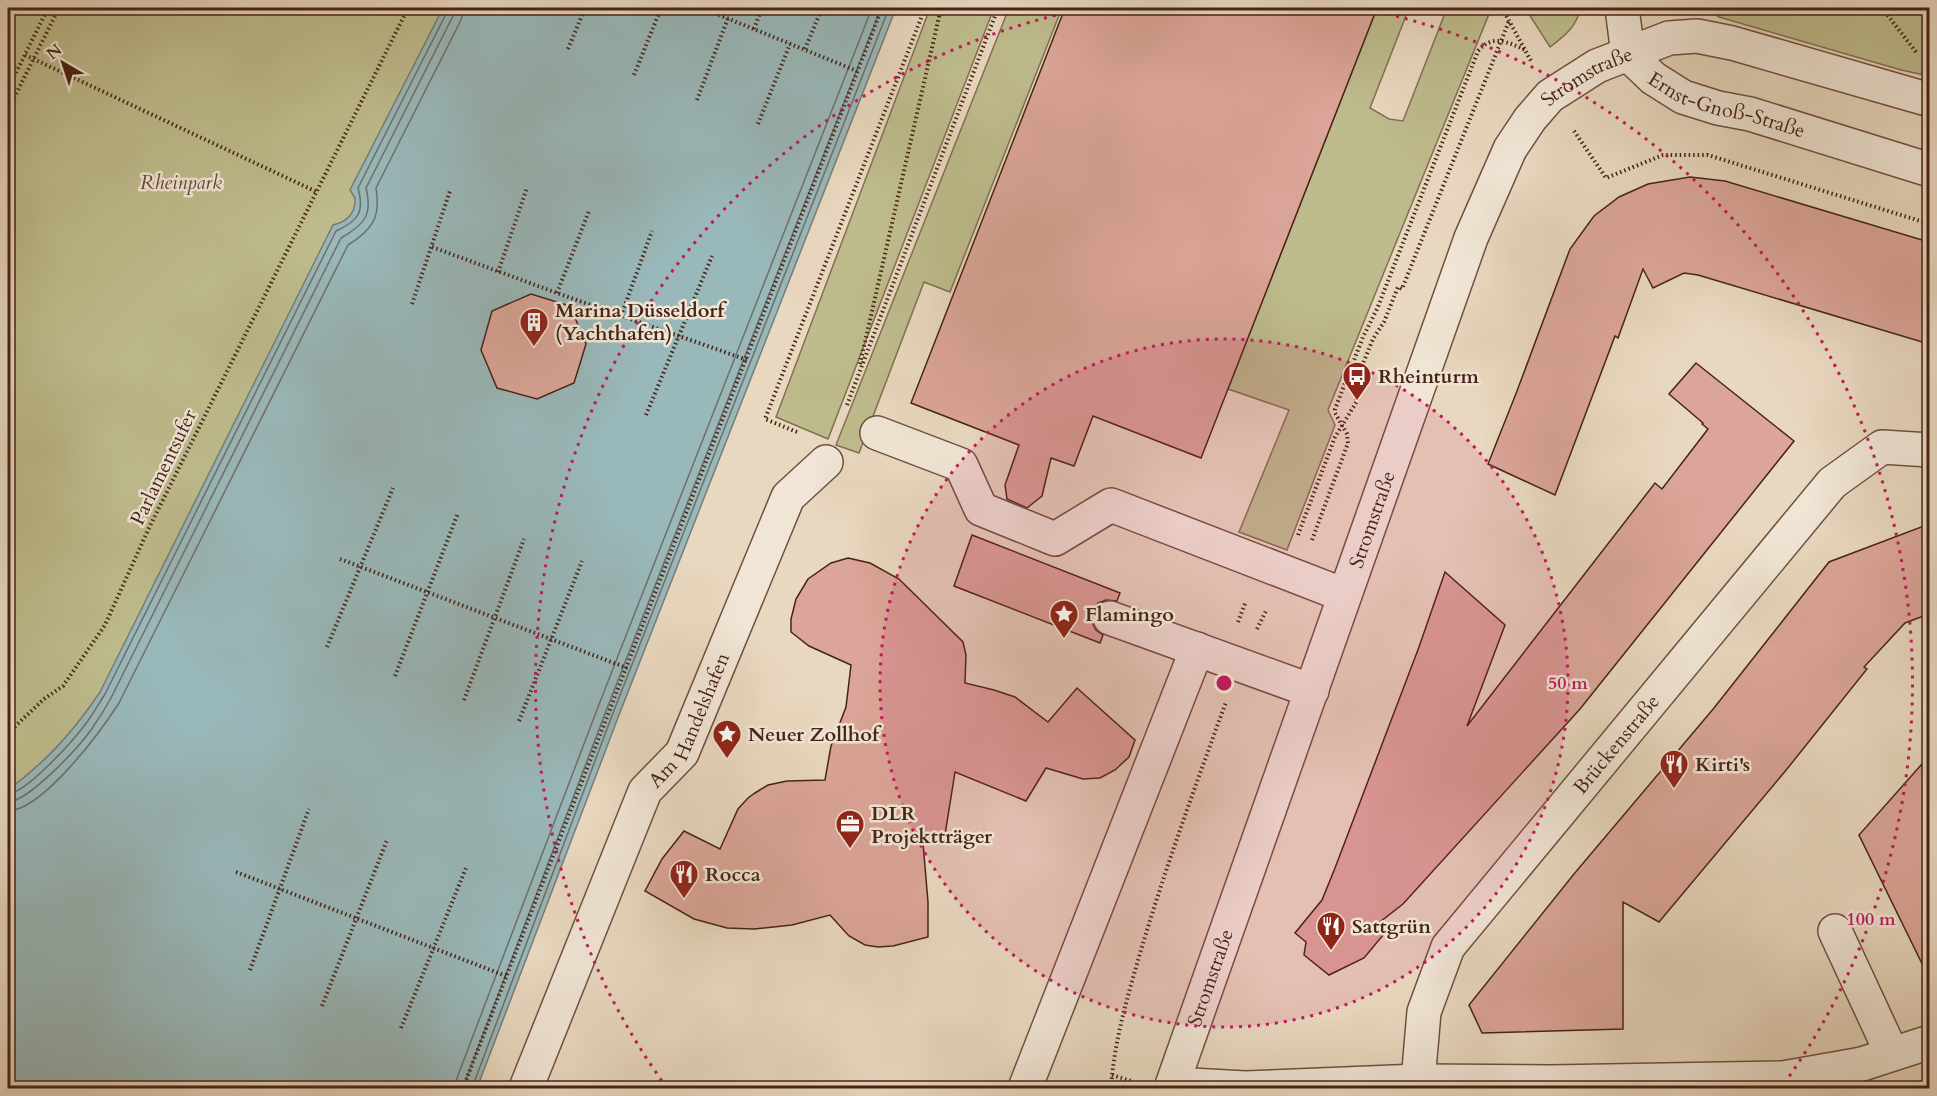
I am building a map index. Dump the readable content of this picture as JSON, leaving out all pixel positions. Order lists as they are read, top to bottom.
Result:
{
  "streets": {
    "street": [
      "Stromstraße",
      "Ernst-Gnoß-Straße",
      "Am Handelshafen",
      "Brückenstraße"
    ],
    "path": ["Parlamentsufer"]
  },
  "crossings": [
    ["Stromstraße", "Ernst-Gnoß-Straße"]
  ],
  "parks": ["Rheinpark"],
  "places": {
    "building": ["Marina Düsseldorf (Yachthafen)"],
    "bus stop": ["Rheinturm"],
    "place": ["Flamingo", "Neuer Zollhof"],
    "restaurant": ["Kirti's", "Rocca", "Sattgrün"],
    "office": ["DLR Projektträger"]
  },
  "north": "top left",
  "rings": ["50 m", "100 m"]
}
